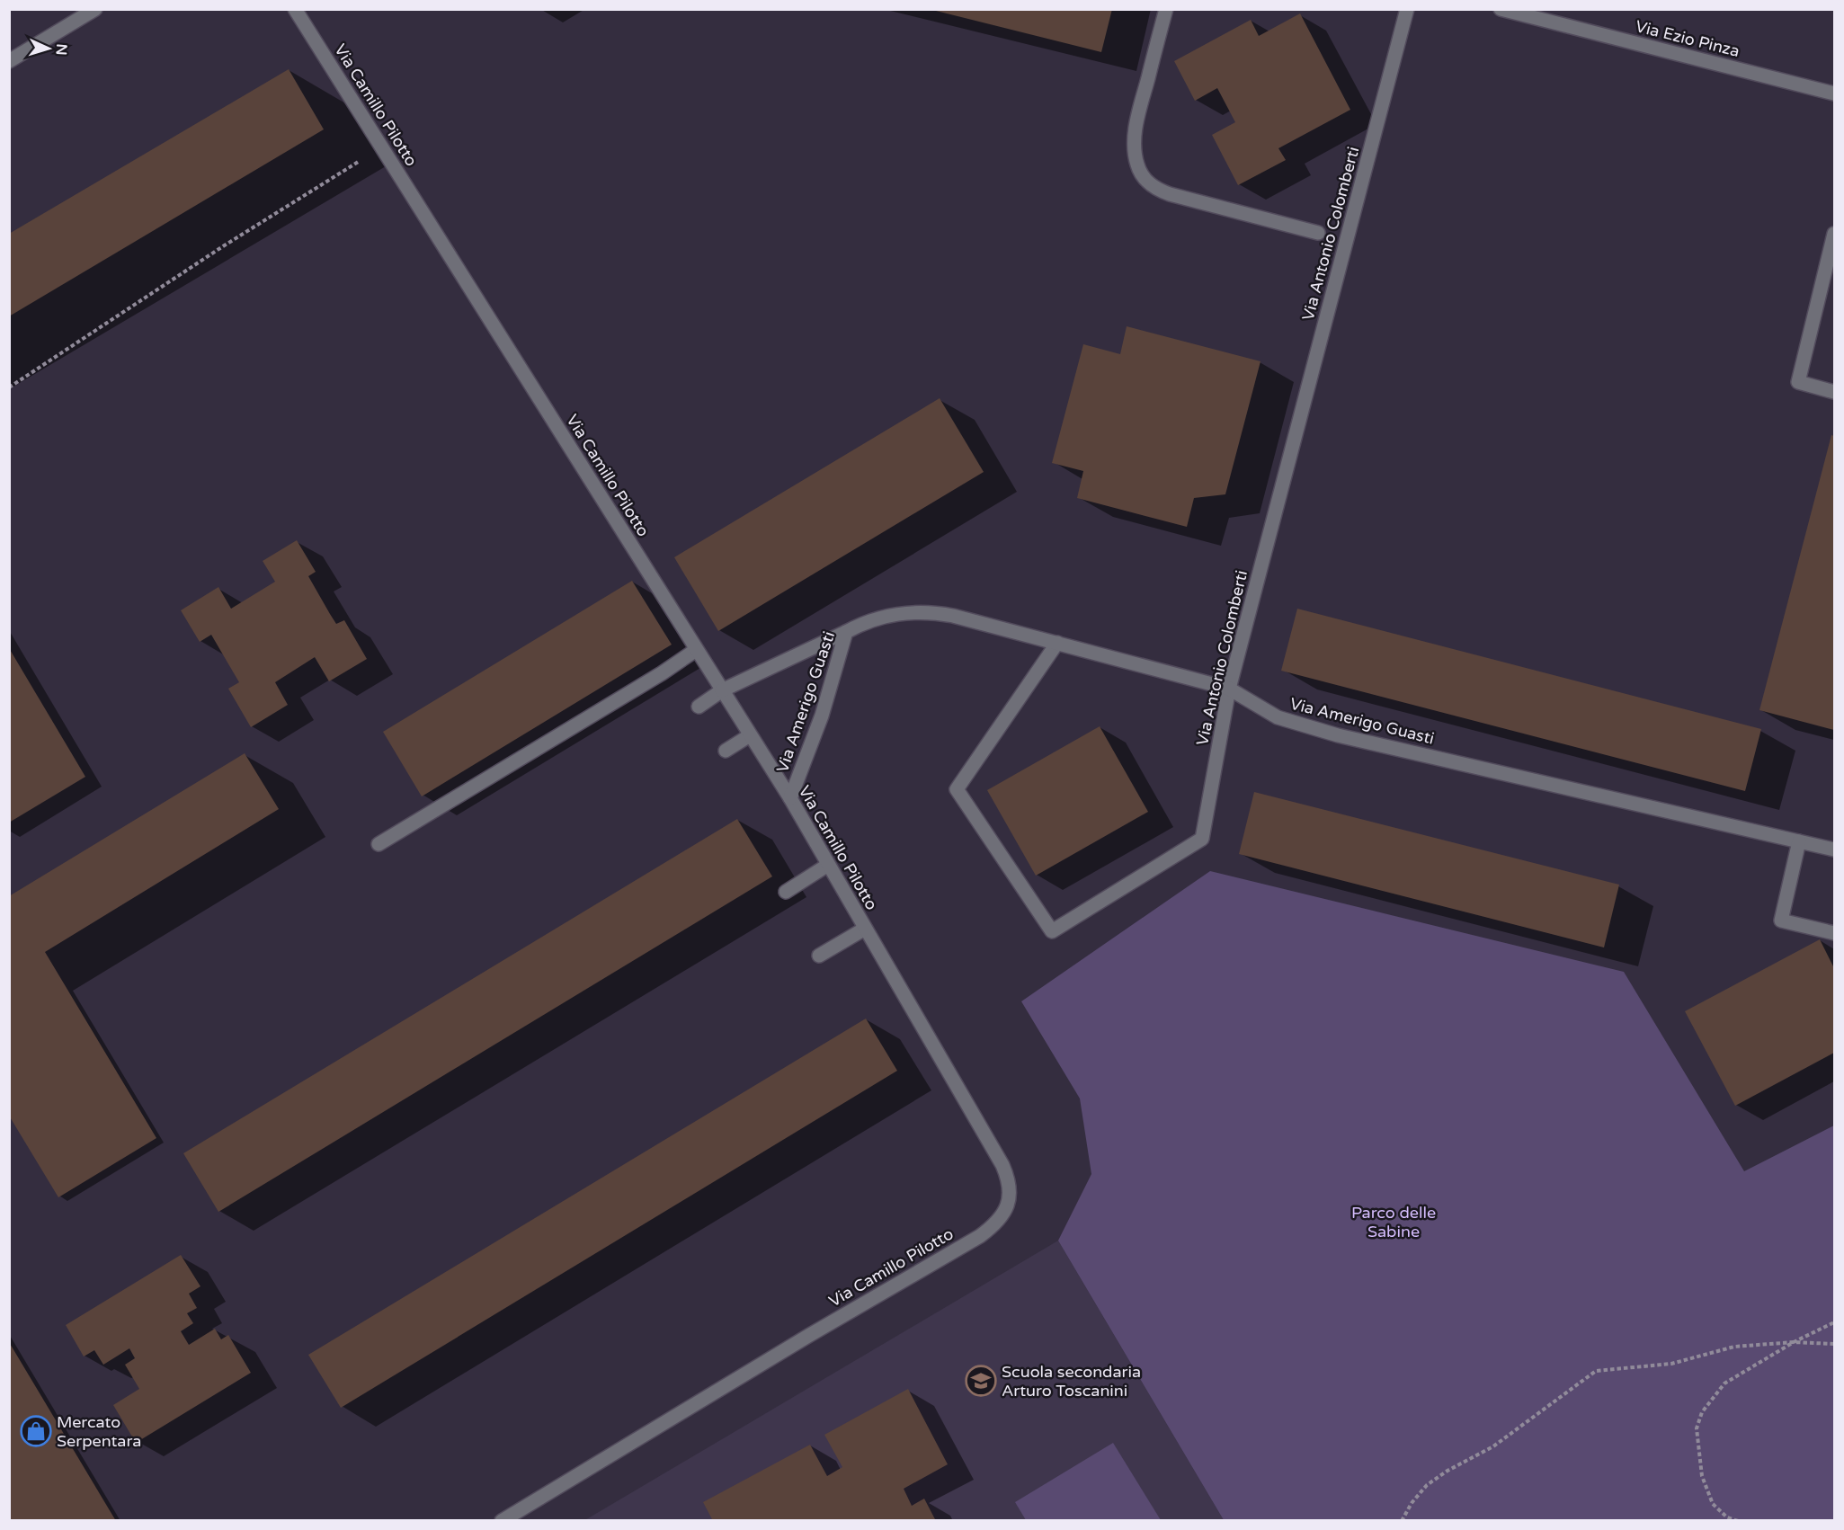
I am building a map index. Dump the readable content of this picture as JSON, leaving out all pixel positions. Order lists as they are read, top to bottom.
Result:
{
  "streets": {
    "street": [
      "Via Ezio Pinza",
      "Via Camillo Pilotto",
      "Via Antonio Colomberti",
      "Via Amerigo Guasti"
    ]
  },
  "crossings": [
    ["Via Camillo Pilotto", "Via Amerigo Guasti"],
    ["Via Antonio Colomberti", "Via Amerigo Guasti"]
  ],
  "parks": ["Parco delle Sabine"],
  "places": {
    "school or university": ["Scuola secondaria Arturo Toscanini"],
    "shop": ["Mercato Serpentara"]
  },
  "north": "right"
}
